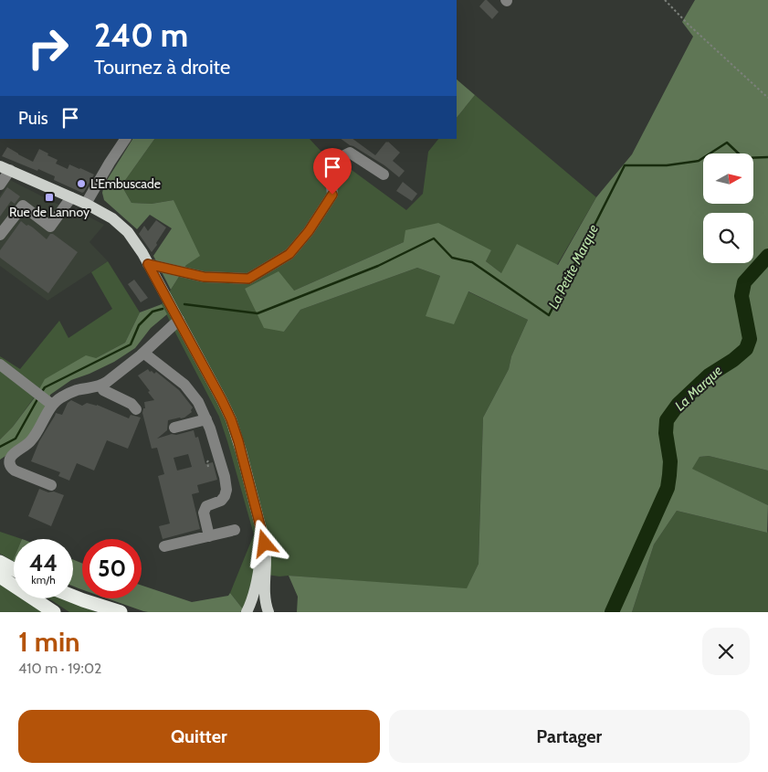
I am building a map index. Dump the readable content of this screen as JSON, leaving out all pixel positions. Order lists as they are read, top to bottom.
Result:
{
  "water": ["La Petite Marque", "La Marque"],
  "places": {
    "other": ["L'Embuscade"],
    "transit": ["Rue de Lannoy"]
  },
  "north": "right",
  "page": {
    "turn": ["240 m", "Tournez à droite"],
    "then": "Puis",
    "speed": "44 km/h",
    "limit": "50",
    "heading": ["1 min", "410 m · 19:02"],
    "buttons": ["Quitter", "Partager"]
  }
}
